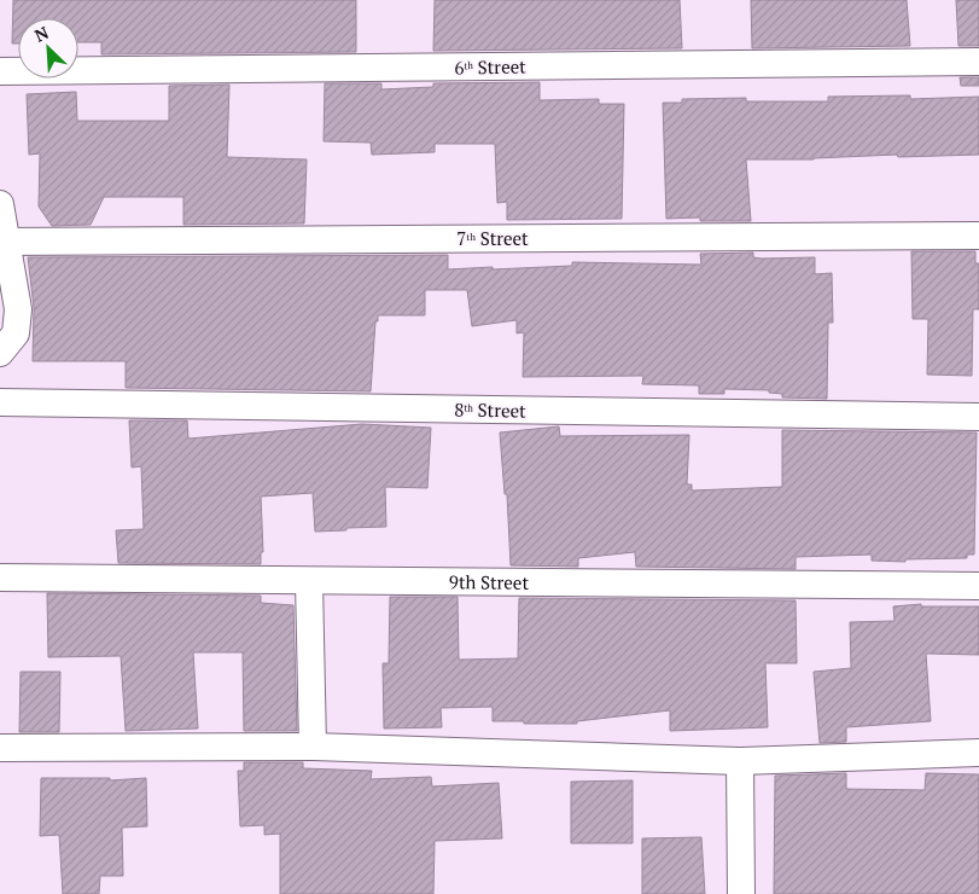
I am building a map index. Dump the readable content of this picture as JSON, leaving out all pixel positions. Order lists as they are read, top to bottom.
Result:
{
  "streets": {
    "street": [
      "6ᵗʰ Street",
      "7ᵗʰ Street",
      "8ᵗʰ Street",
      "9th Street"
    ]
  },
  "north": "top left"
}
